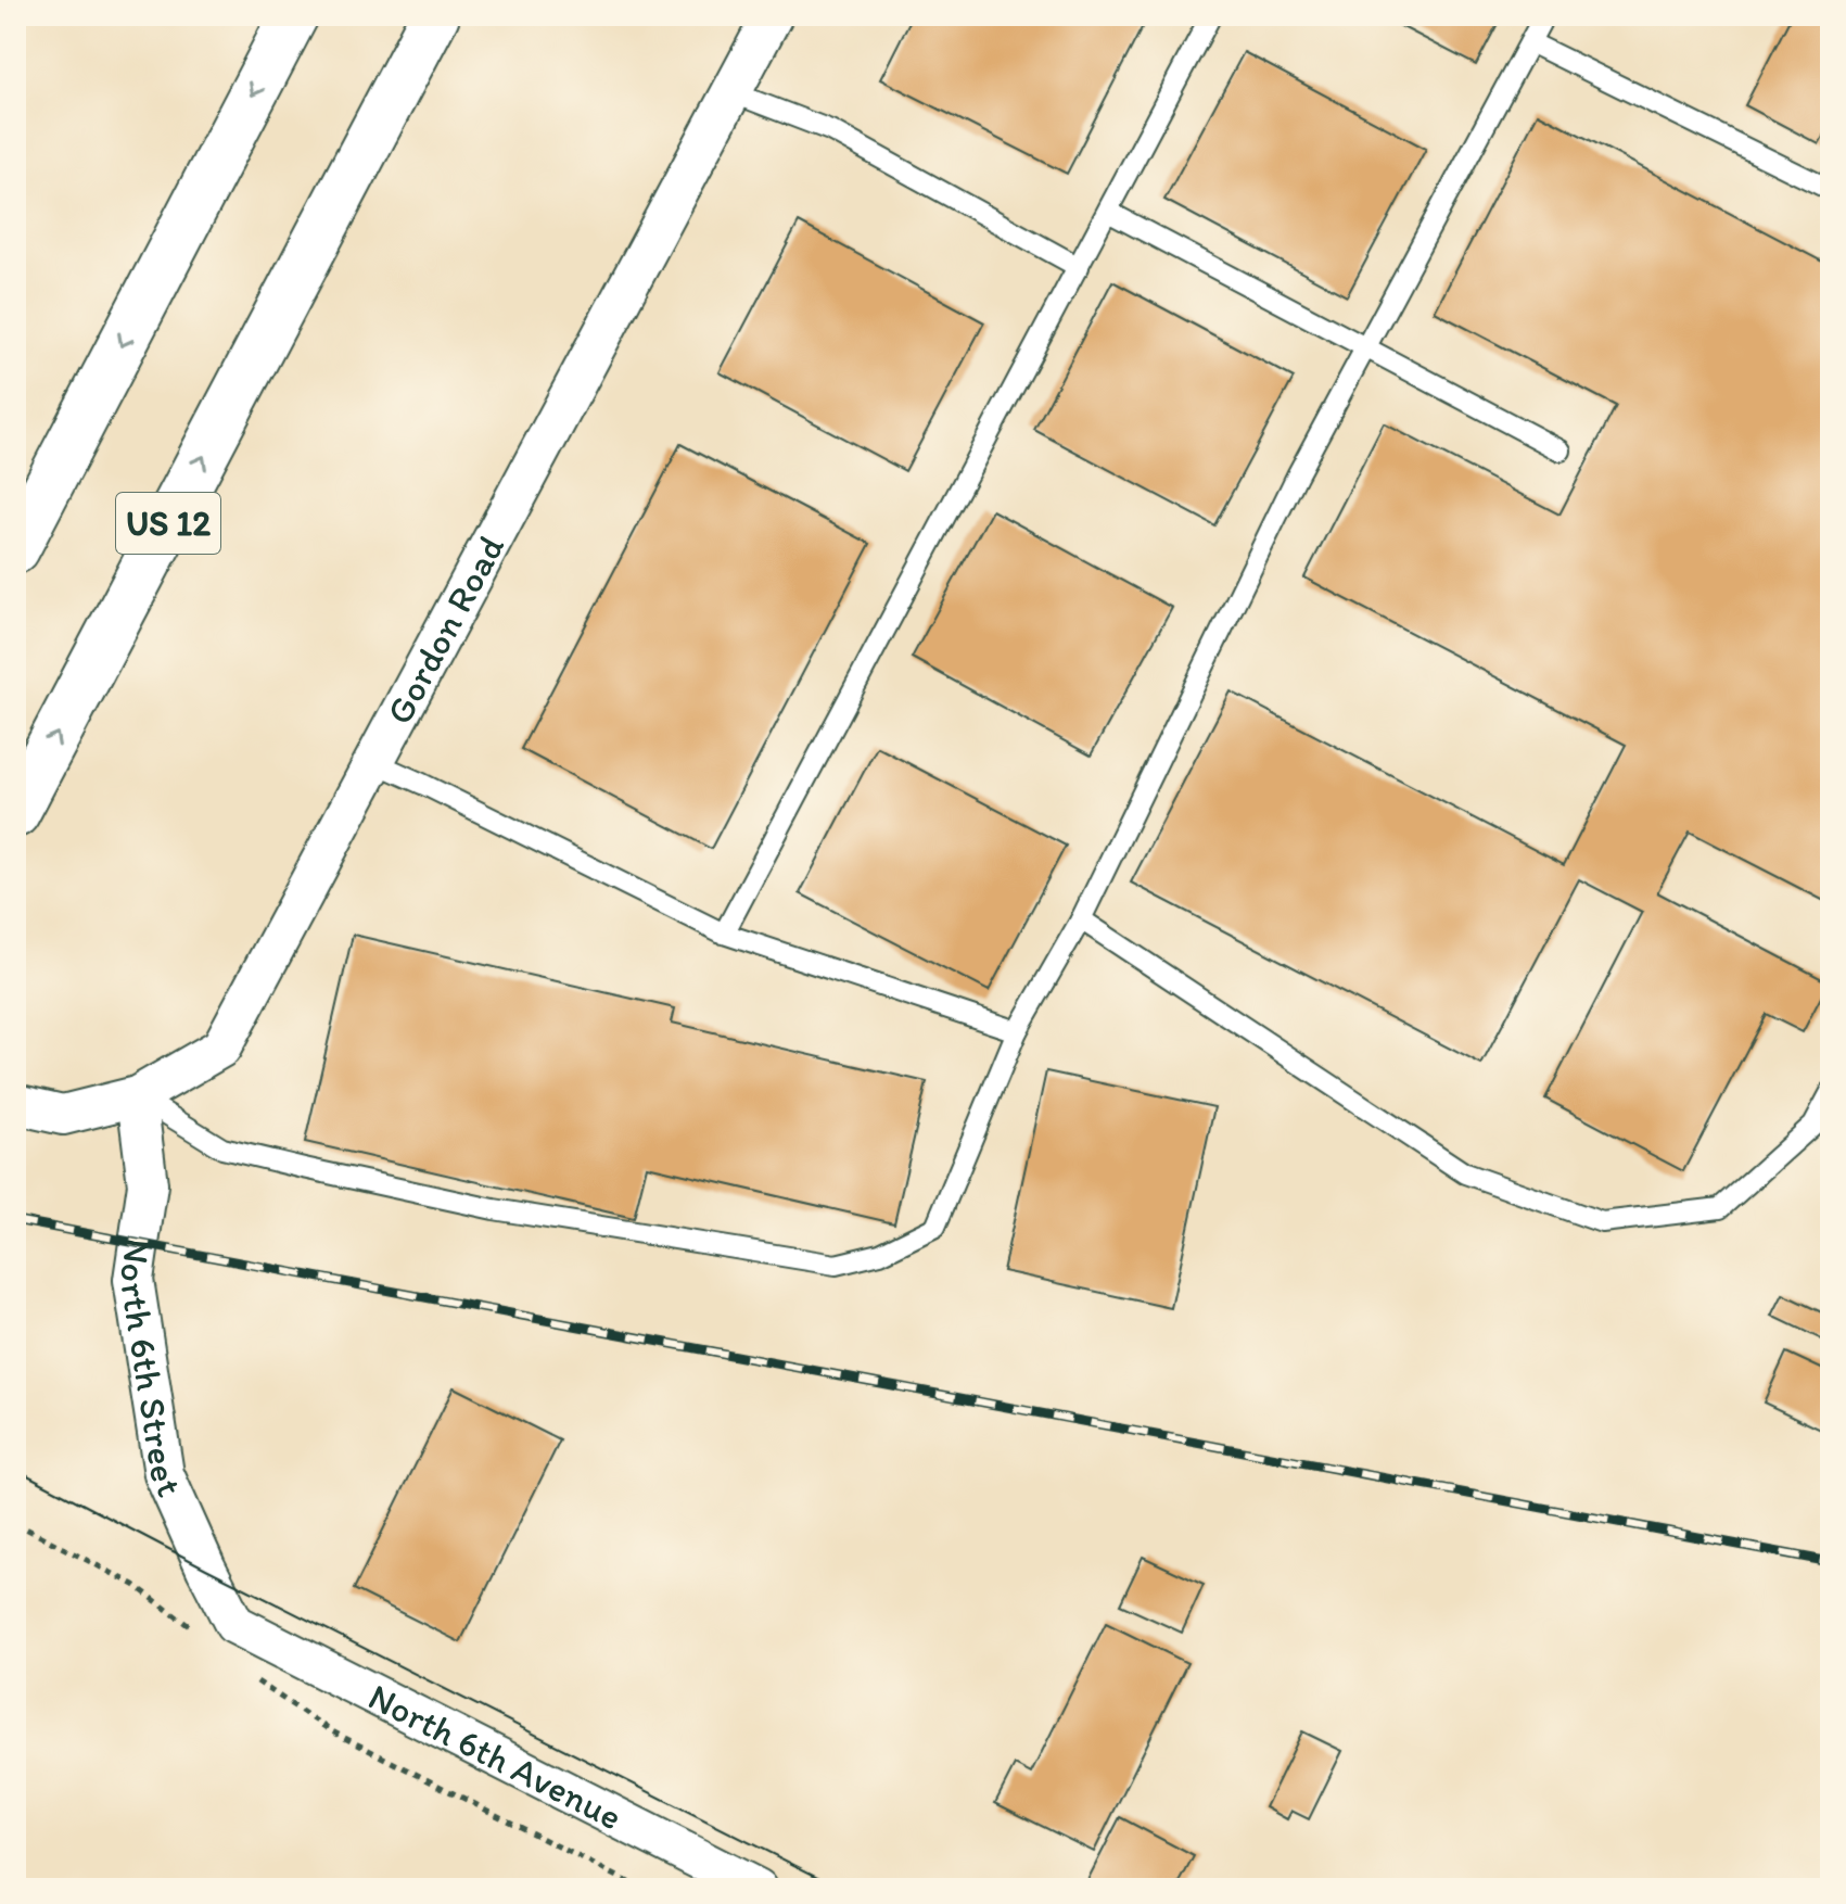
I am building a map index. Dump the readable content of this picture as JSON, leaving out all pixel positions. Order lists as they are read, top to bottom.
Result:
{
  "streets": {
    "highway": ["US 12"],
    "street": ["Gordon Road", "North 6th Street", "North 6th Avenue"]
  },
  "crossings": [
    ["Gordon Road", "North 6th Street"],
    ["North 6th Street", "North 6th Avenue"]
  ]
}
